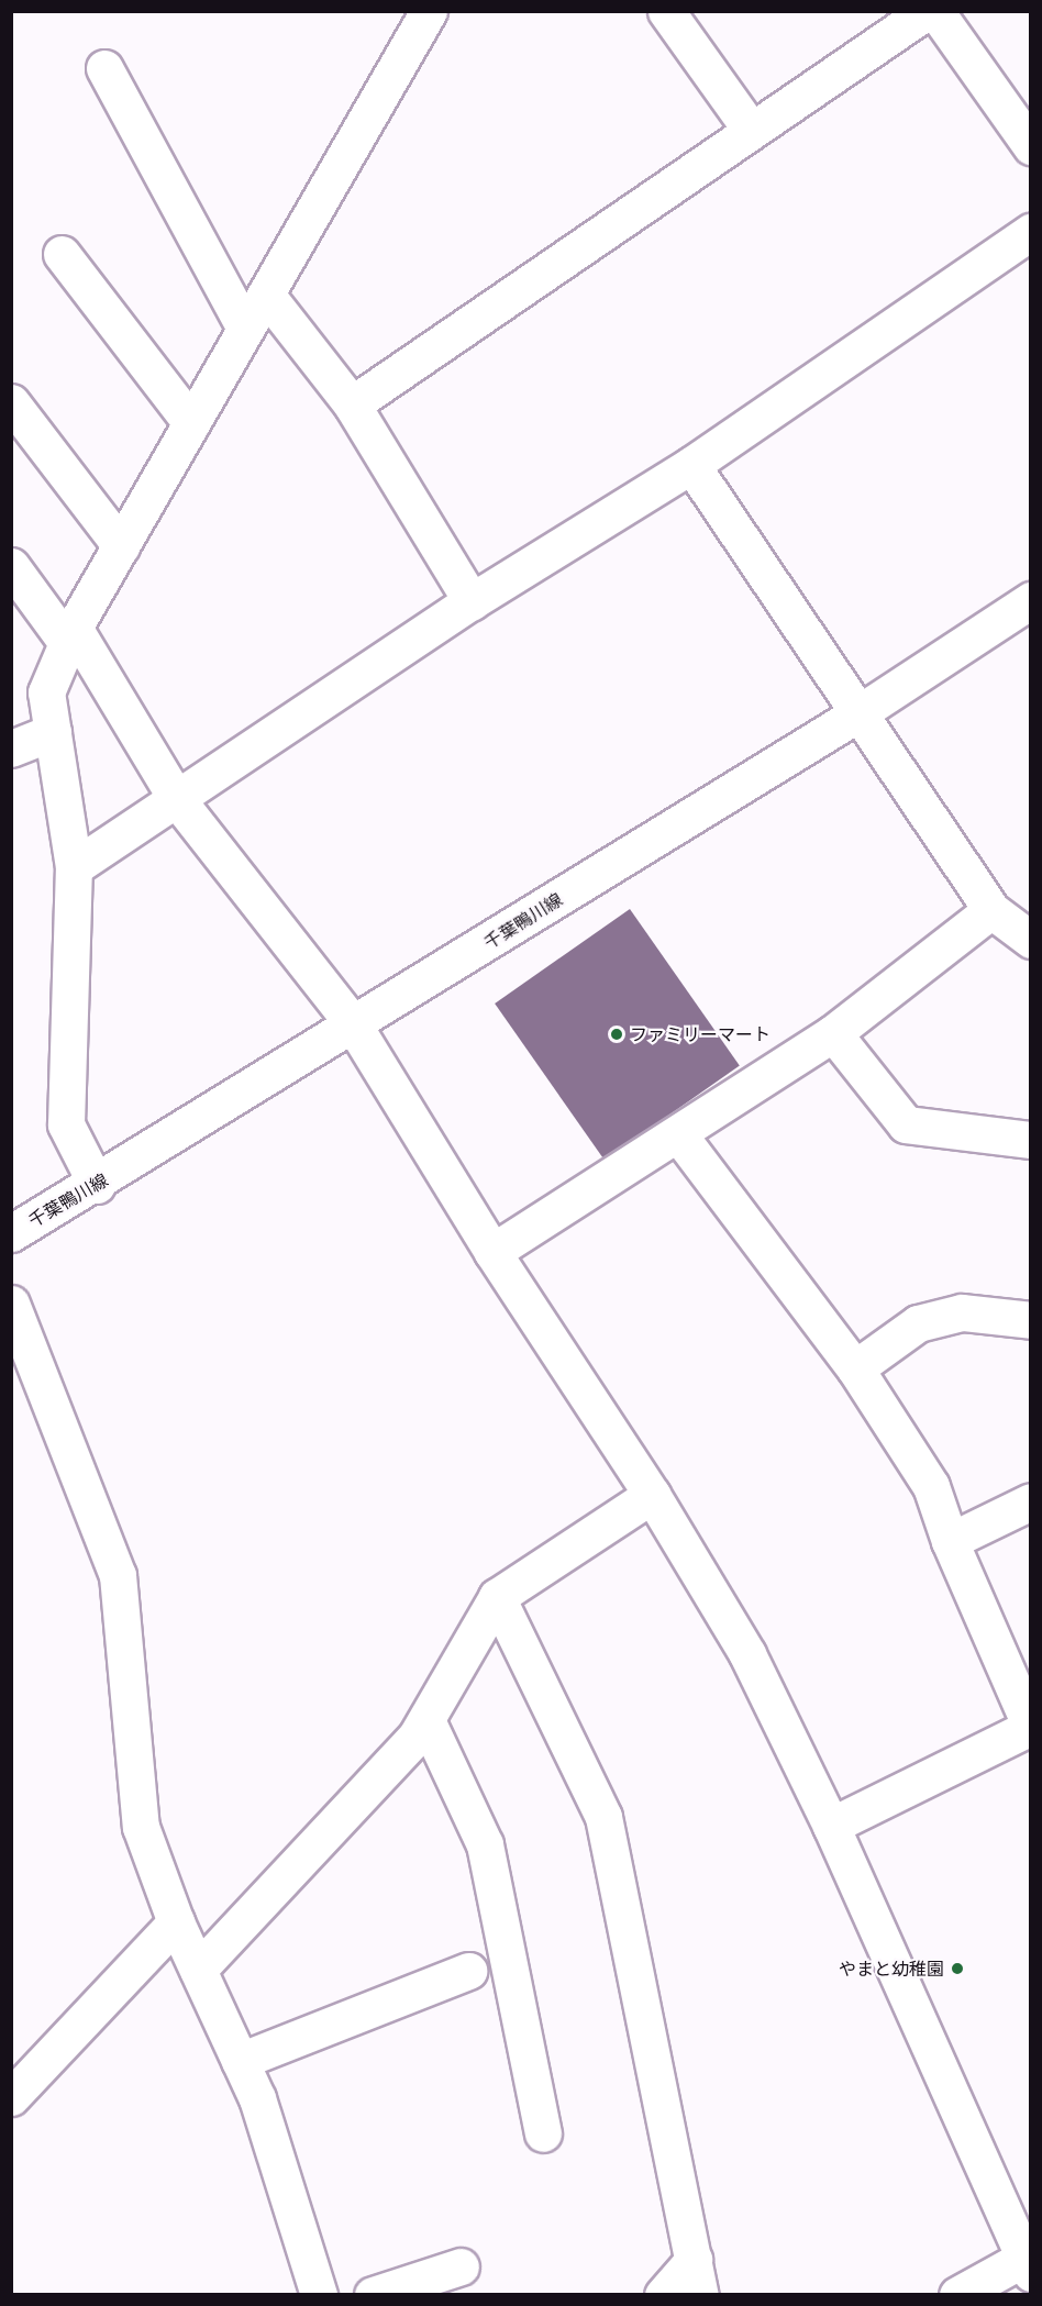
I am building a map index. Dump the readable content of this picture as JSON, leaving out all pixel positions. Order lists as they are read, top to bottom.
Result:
{
  "streets": {
    "street": ["千葉鴨川線"]
  },
  "places": ["ファミリーマート", "やまと幼稚園"]
}
